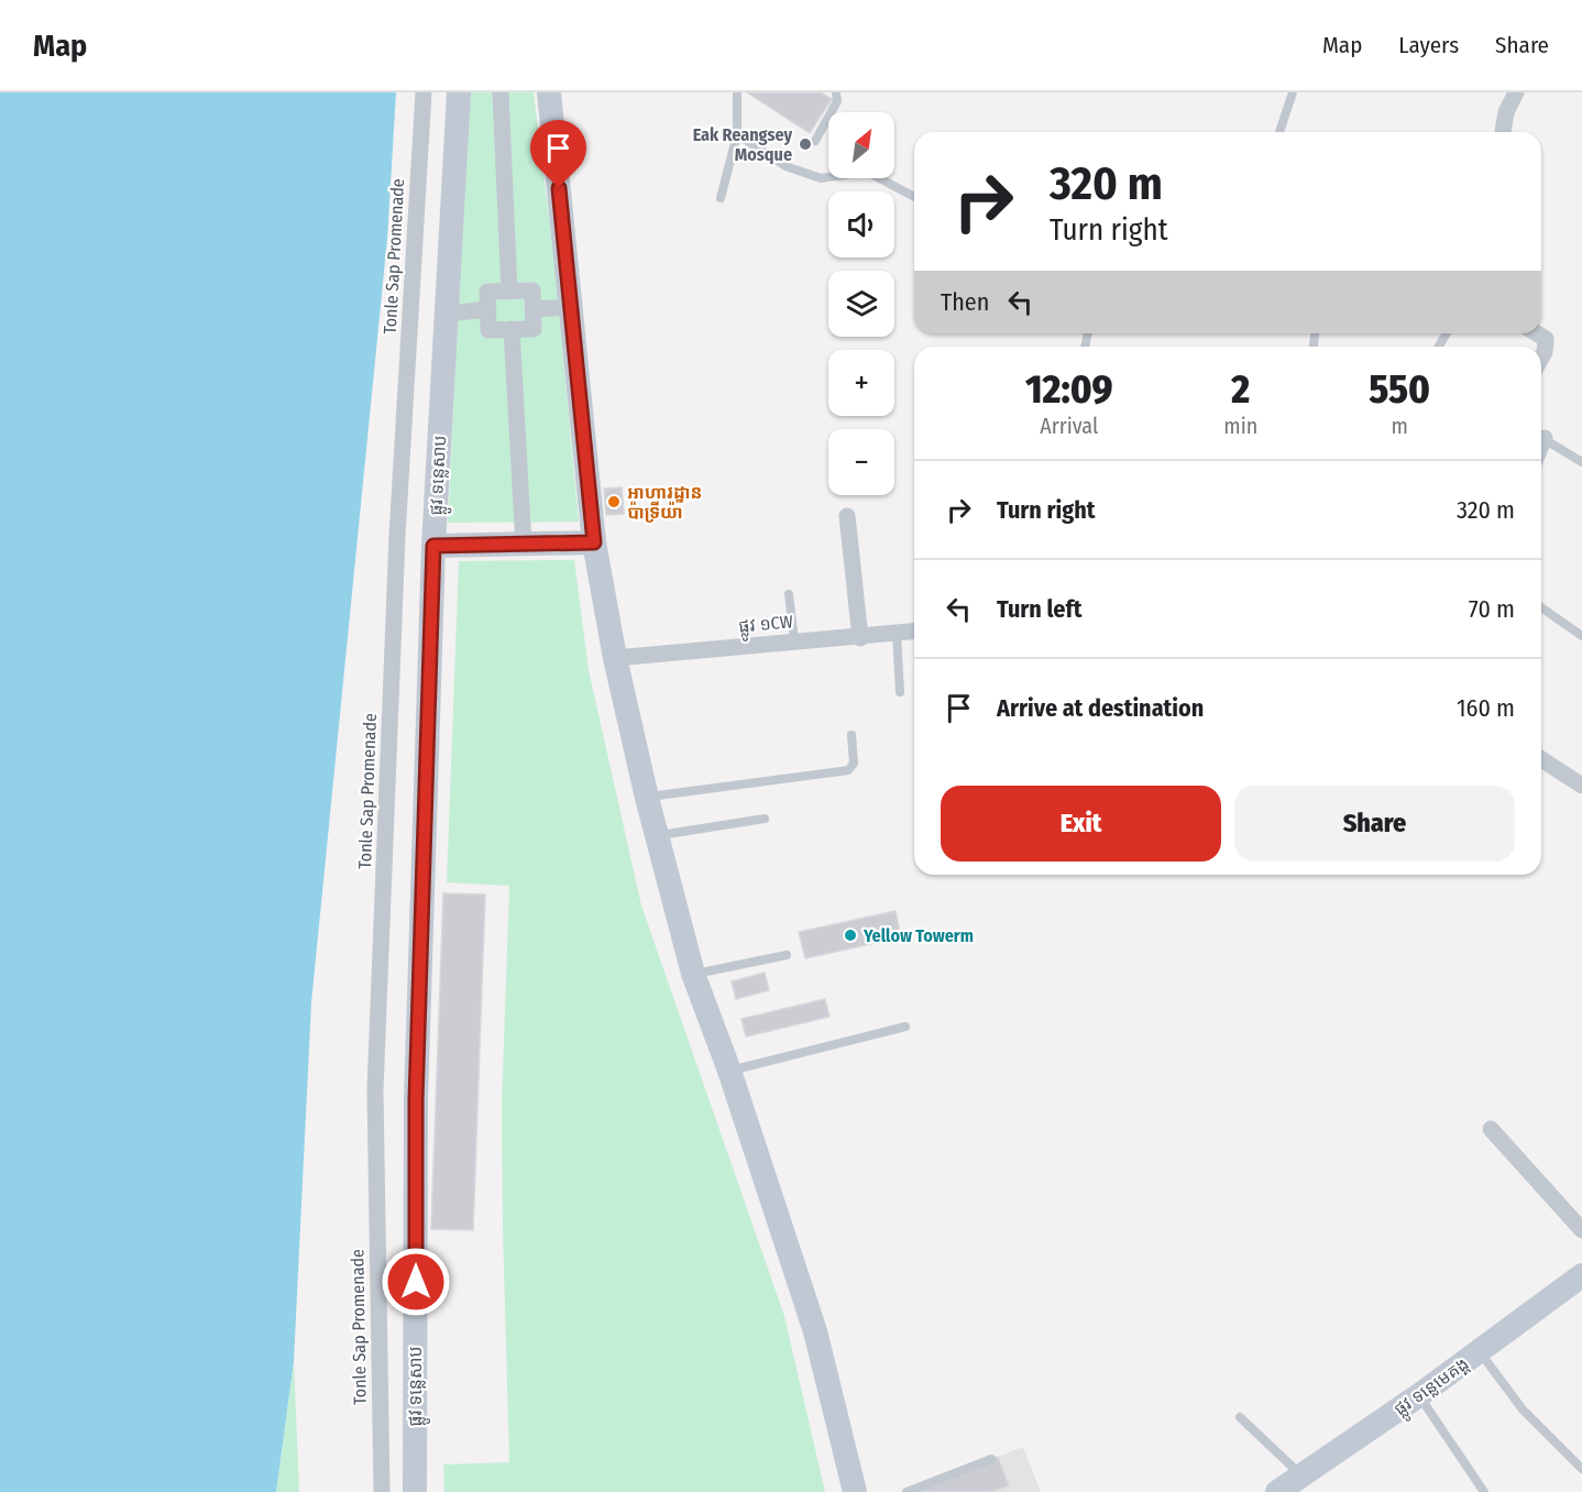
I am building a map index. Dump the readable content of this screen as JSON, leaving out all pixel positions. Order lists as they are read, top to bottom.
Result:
{
  "streets": {
    "street": [
      "Tonle Sap Promenade",
      "ផ្លូវ ទន្លេសាប",
      "ផ្លូវ ១CW",
      "ផ្លូវ ទន្លេមេគង្គ"
    ]
  },
  "places": ["Eak Reangsey Mosque", "អាហារដ្ឋាន ប៉ាទ្រីយ៉ា", "Yellow Towerm"],
  "north": "top right",
  "page": {
    "header": "Map",
    "nav": ["Map", "Layers", "Share"],
    "map_buttons": ["+", "−"],
    "turn": ["320 m", "Turn right"],
    "then": "Then",
    "eta": [
      "12:09",
      "Arrival",
      "2",
      "min",
      "550",
      "m"
    ],
    "list": [
      {
        "name": "Turn right",
        "value": "320 m"
      },
      {
        "name": "Turn left",
        "value": "70 m"
      },
      {
        "name": "Arrive at destination",
        "value": "160 m"
      }
    ],
    "buttons": ["Exit", "Share"]
  }
}
